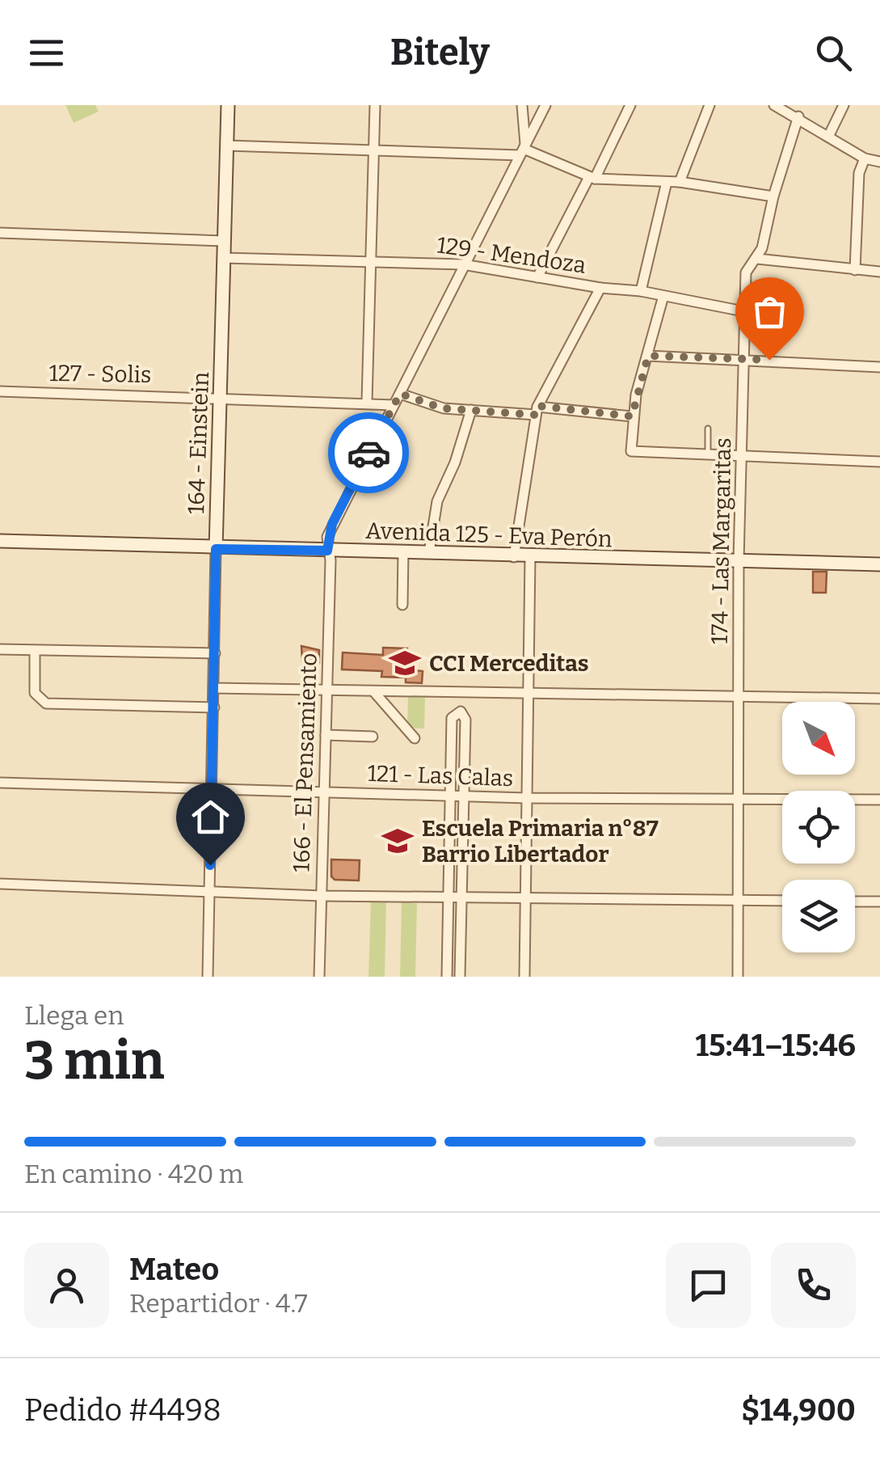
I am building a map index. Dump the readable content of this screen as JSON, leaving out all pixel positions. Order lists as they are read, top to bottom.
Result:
{
  "streets": {
    "street": [
      "129 - Mendoza",
      "127 - Solis",
      "164 - Einstein",
      "Avenida 125 - Eva Perón",
      "174 - Las Margaritas",
      "166 - El Pensamiento",
      "121 - Las Calas"
    ]
  },
  "crossings": [
    ["129 - Mendoza", "164 - Einstein"],
    ["129 - Mendoza", "174 - Las Margaritas"],
    ["129 - Mendoza", "166 - El Pensamiento"],
    ["127 - Solis", "164 - Einstein"],
    ["127 - Solis", "166 - El Pensamiento"],
    ["164 - Einstein", "Avenida 125 - Eva Perón"],
    ["164 - Einstein", "121 - Las Calas"],
    ["Avenida 125 - Eva Perón", "174 - Las Margaritas"],
    ["Avenida 125 - Eva Perón", "166 - El Pensamiento"],
    ["174 - Las Margaritas", "121 - Las Calas"],
    ["166 - El Pensamiento", "121 - Las Calas"]
  ],
  "places": {
    "school or university": ["CCI Merceditas", "Escuela Primaria n°87 Barrio Libertador"]
  },
  "north": "bottom right",
  "page": {
    "header": "Bitely",
    "heading": ["3 min", "Llega en", "15:41–15:46"],
    "panel": [
      "Mateo",
      "Repartidor · 4.7",
      "Pedido #4498",
      "$14,900"
    ],
    "bar": "En camino · 420 m"
  }
}
